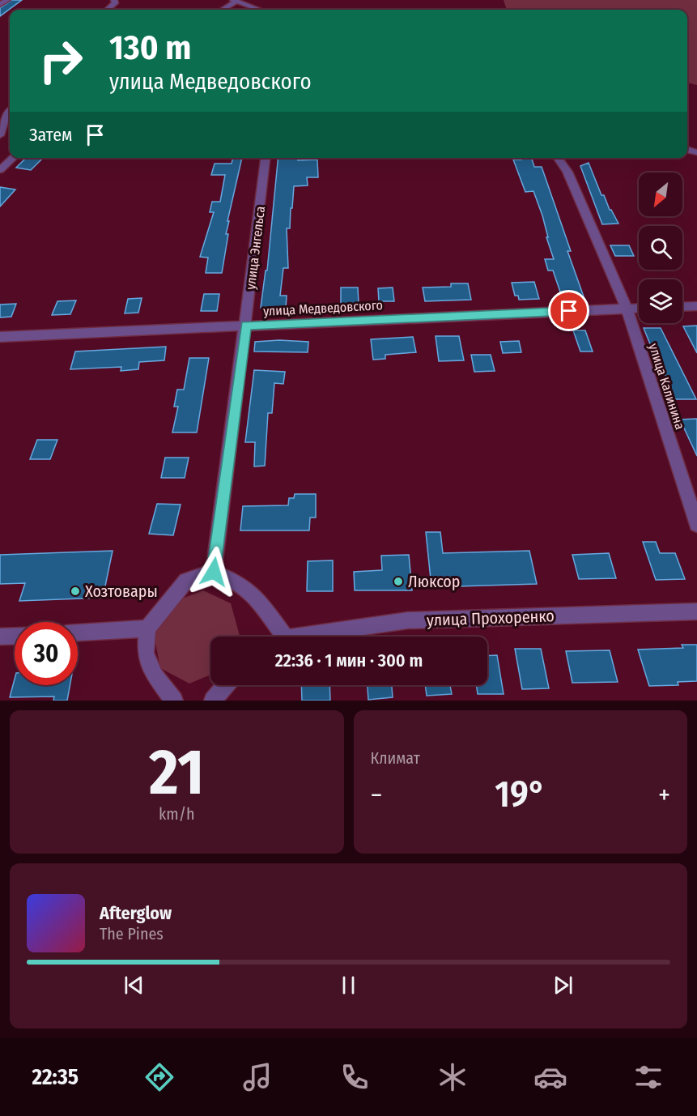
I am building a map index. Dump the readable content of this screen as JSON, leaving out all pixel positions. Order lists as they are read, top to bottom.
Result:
{
  "streets": {
    "street": [
      "улица Энгельса",
      "улица Медведовского",
      "улица Калинина",
      "улица Прохоренко"
    ]
  },
  "crossings": [
    ["улица Энгельса", "улица Медведовского"],
    ["улица Энгельса", "улица Прохоренко"],
    ["улица Медведовского", "улица Калинина"]
  ],
  "places": ["Люксор", "Хозтовары"],
  "north": "bottom left",
  "page": {
    "turn": ["130 m", "улица Медведовского"],
    "then": "Затем",
    "limit": "30",
    "trip": "22:36 · 1 мин · 300 m",
    "tile": [
      ["21", "km/h"],
      "Климат"
    ],
    "heat": ["−", "19°", "+"],
    "song": ["Afterglow", "The Pines"],
    "tabs": "22:35"
  }
}
